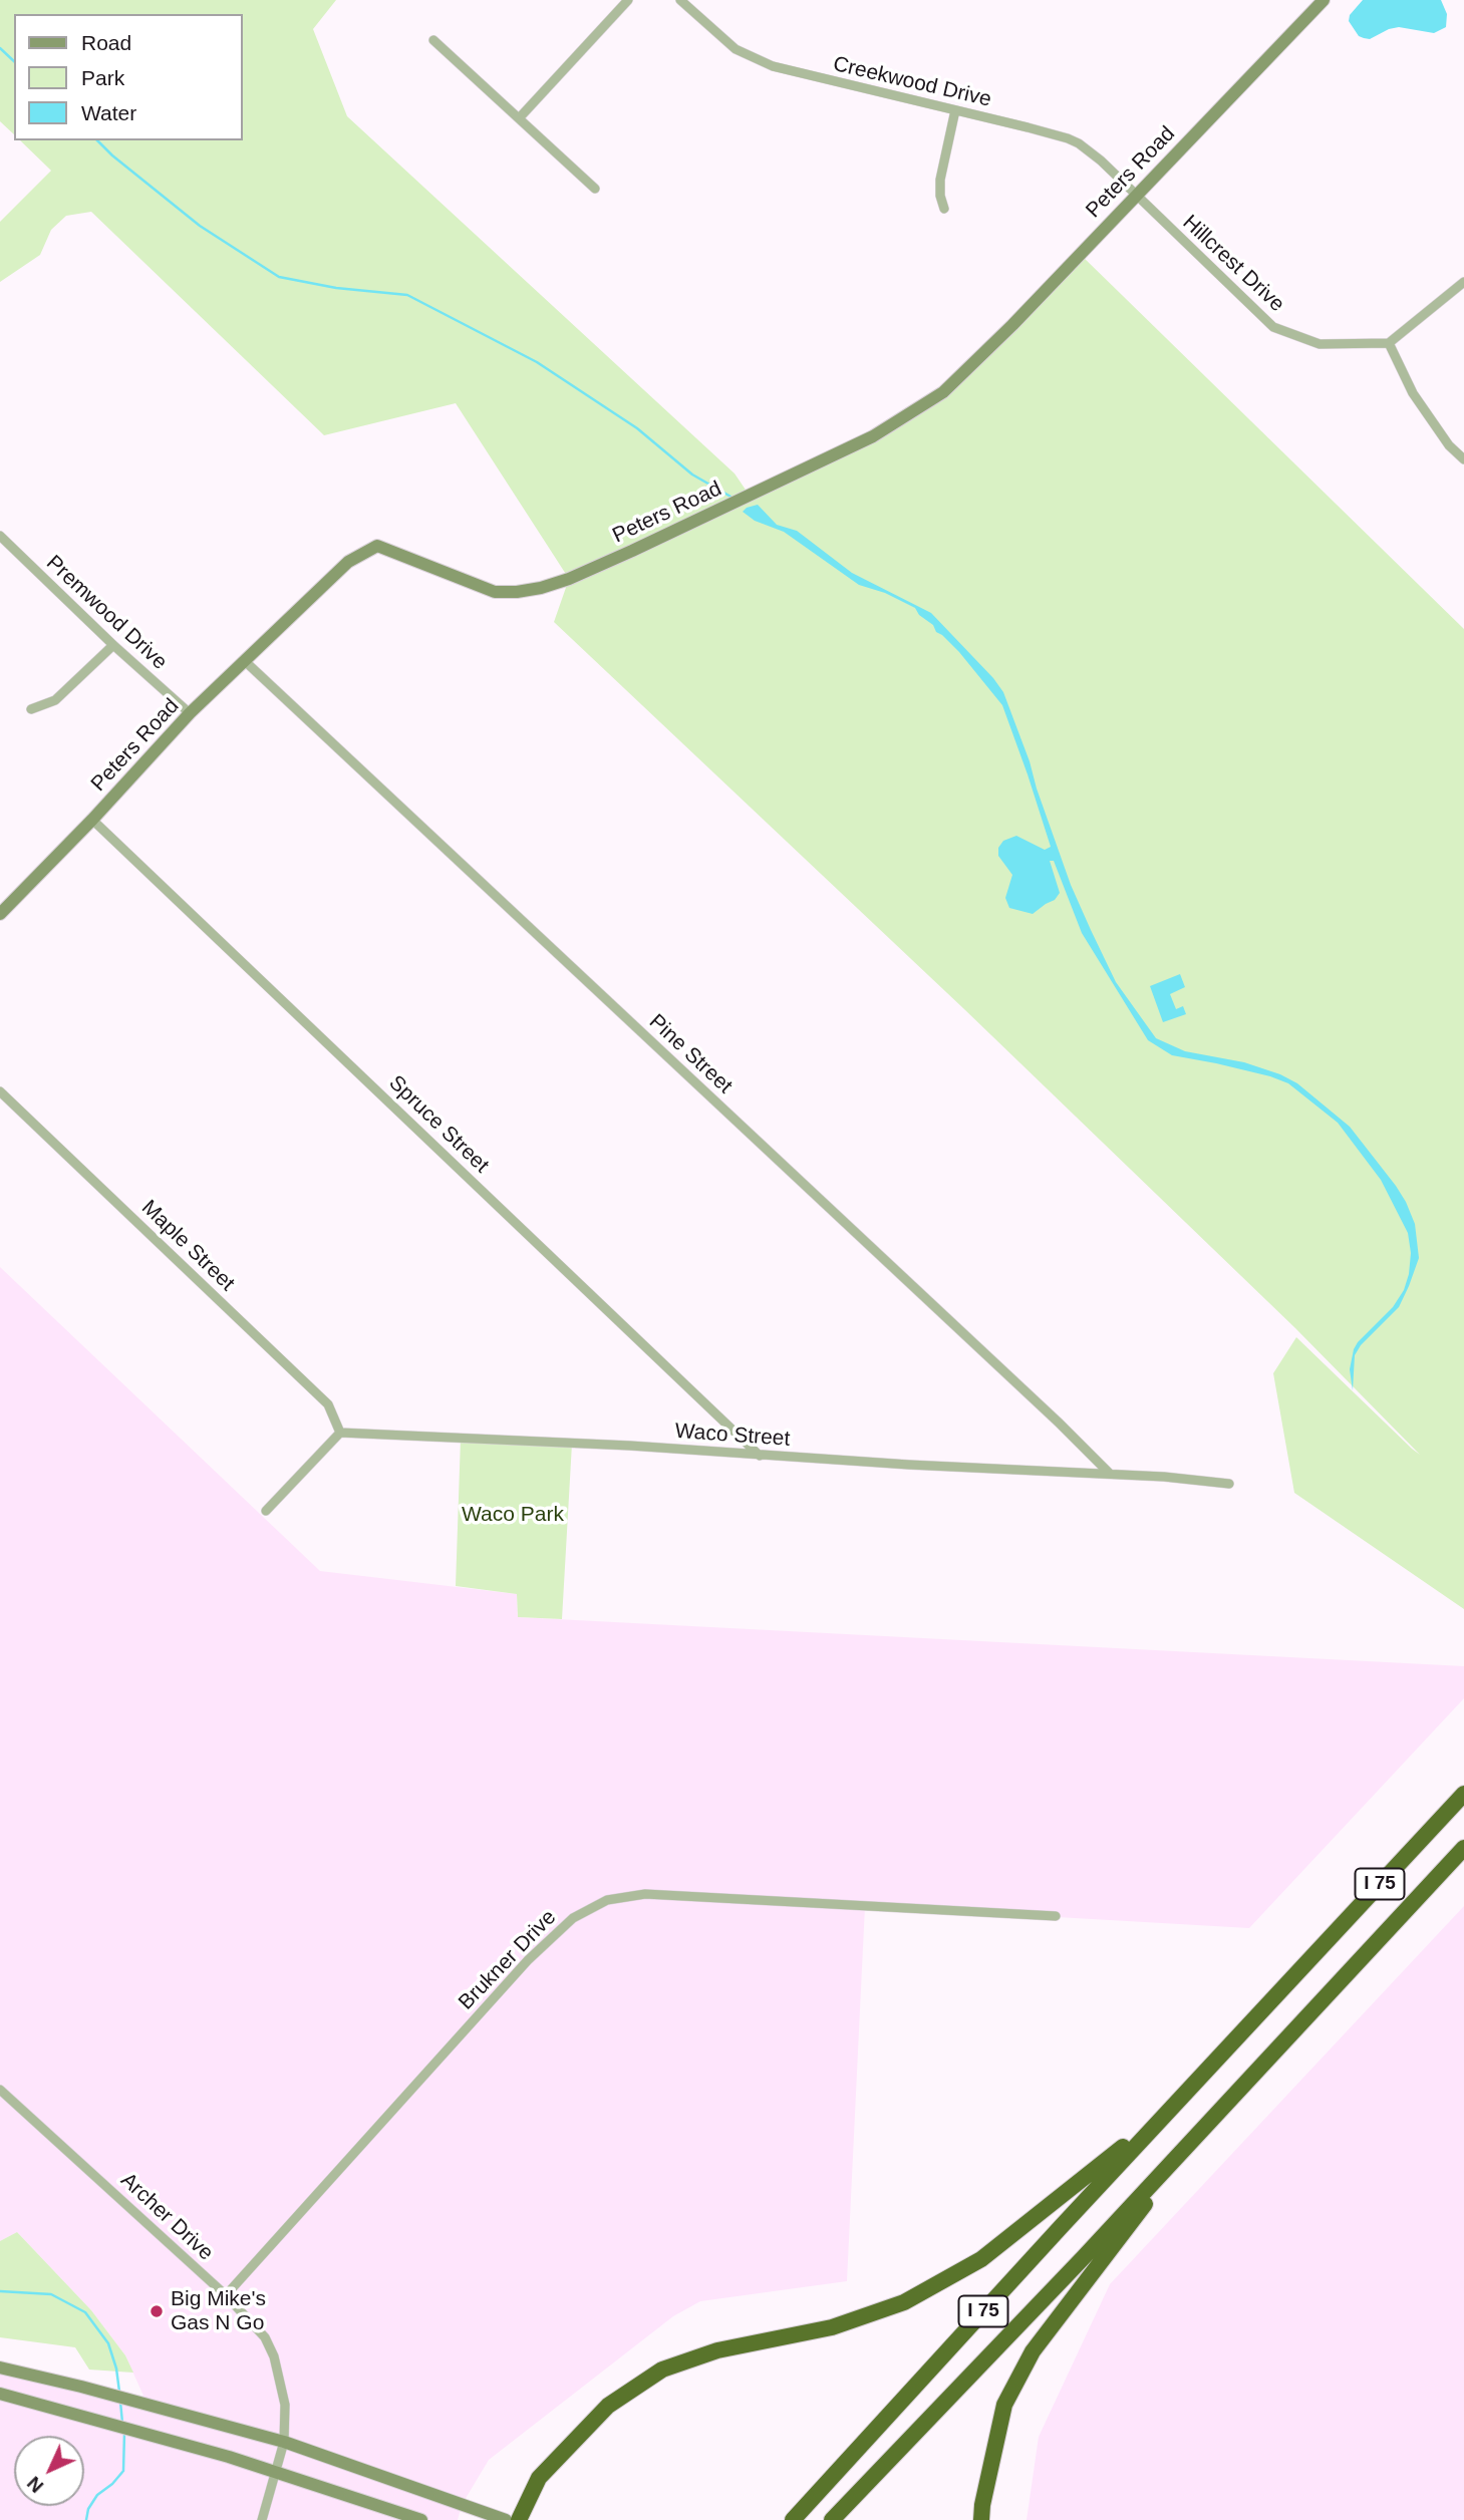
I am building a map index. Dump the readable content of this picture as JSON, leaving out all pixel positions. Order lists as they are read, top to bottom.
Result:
{
  "streets": {
    "highway": ["I 75"],
    "street": [
      "Creekwood Drive",
      "Peters Road",
      "Hillcrest Drive",
      "Premwood Drive",
      "Pine Street",
      "Spruce Street",
      "Maple Street",
      "Waco Street",
      "Brukner Drive",
      "Archer Drive"
    ]
  },
  "crossings": [
    ["Creekwood Drive", "Peters Road"],
    ["Creekwood Drive", "Hillcrest Drive"],
    ["Peters Road", "Hillcrest Drive"],
    ["Peters Road", "Premwood Drive"],
    ["Peters Road", "Pine Street"],
    ["Peters Road", "Spruce Street"],
    ["Pine Street", "Waco Street"],
    ["Spruce Street", "Waco Street"],
    ["Maple Street", "Waco Street"],
    ["Brukner Drive", "Archer Drive"]
  ],
  "parks": ["Waco Park"],
  "places": ["Big Mike's Gas N Go"],
  "legend": ["Road", "Park", "Water"],
  "north": "bottom left"
}
